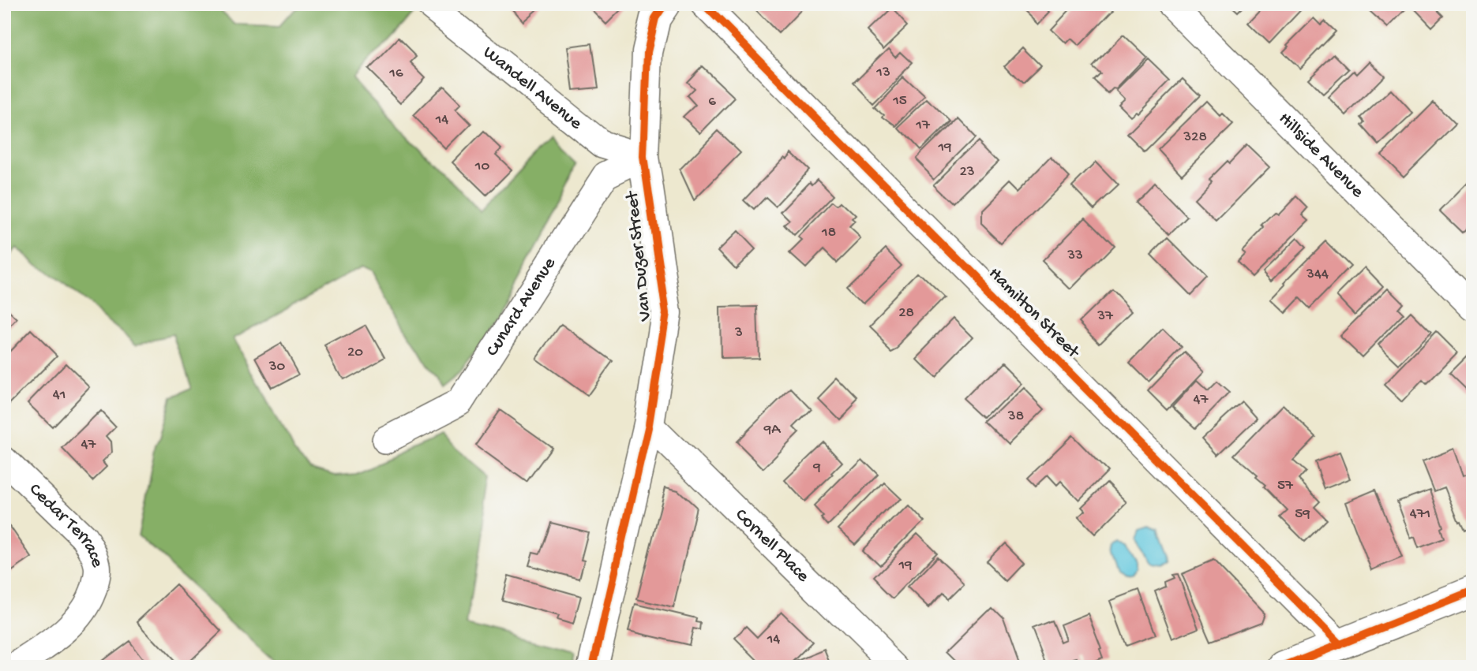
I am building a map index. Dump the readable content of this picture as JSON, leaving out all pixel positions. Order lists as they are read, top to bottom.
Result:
{
  "streets": {
    "main road": ["Van Duzer Street"],
    "street": [
      "Wandell Avenue",
      "Hillside Avenue",
      "Cunard Avenue",
      "Hamilton Street",
      "Cedar Terrace",
      "Cornell Place"
    ]
  },
  "crossings": [
    ["Wandell Avenue", "Van Duzer Street"],
    ["Wandell Avenue", "Cunard Avenue"],
    ["Van Duzer Street", "Cunard Avenue"],
    ["Van Duzer Street", "Cornell Place"]
  ],
  "house_numbers": [
    "13",
    "16",
    "15",
    "6",
    "14",
    "17",
    "328",
    "19",
    "10",
    "23",
    "18",
    "33",
    "344",
    "28",
    "37",
    "3",
    "20",
    "30",
    "41",
    "47",
    "38",
    "9A",
    "47",
    "9",
    "57",
    "59",
    "471",
    "19",
    "14"
  ]
}
